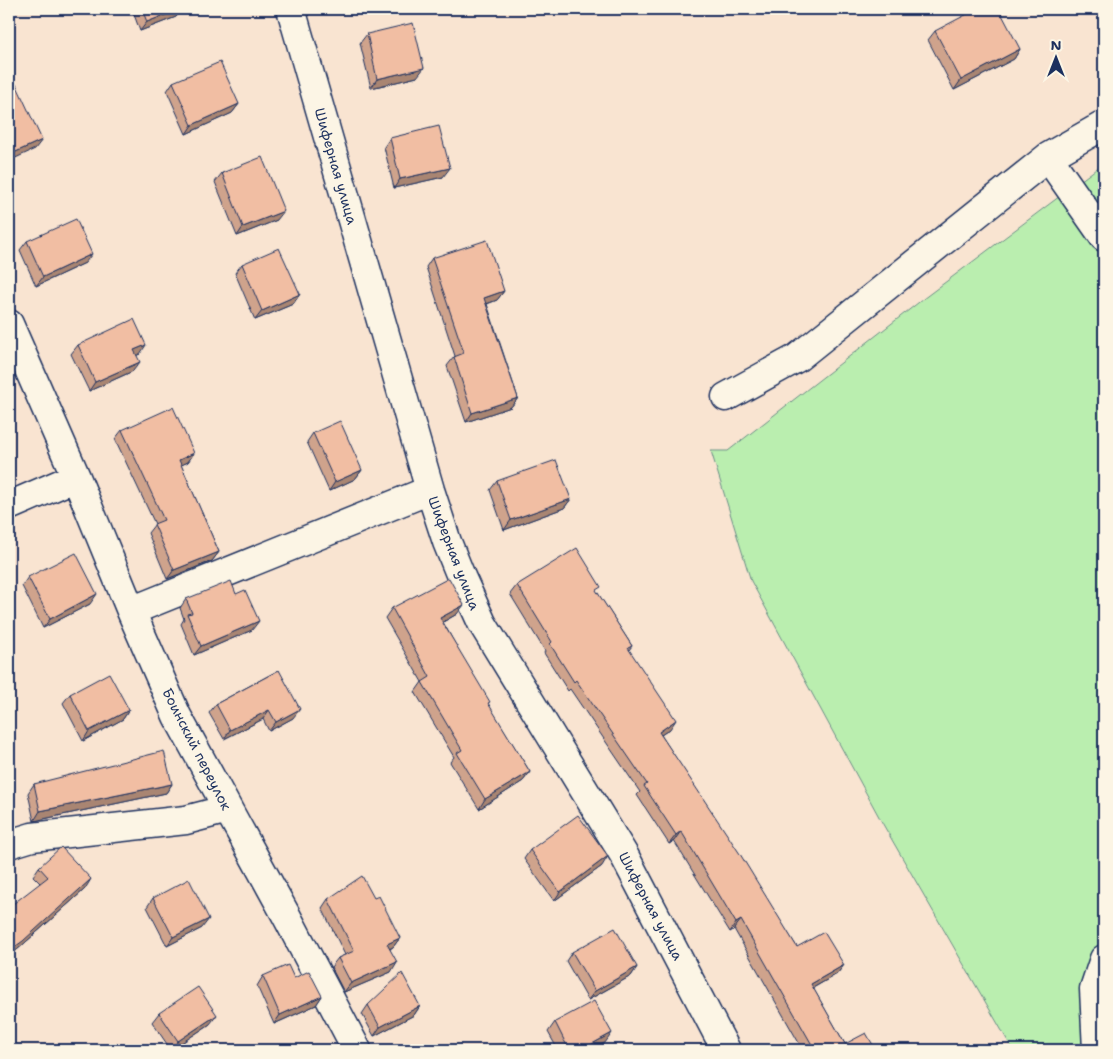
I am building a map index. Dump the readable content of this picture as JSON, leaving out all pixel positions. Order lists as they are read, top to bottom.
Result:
{
  "streets": {
    "street": ["Шиферная улица", "Боинский переулок"]
  },
  "north": "top"
}
